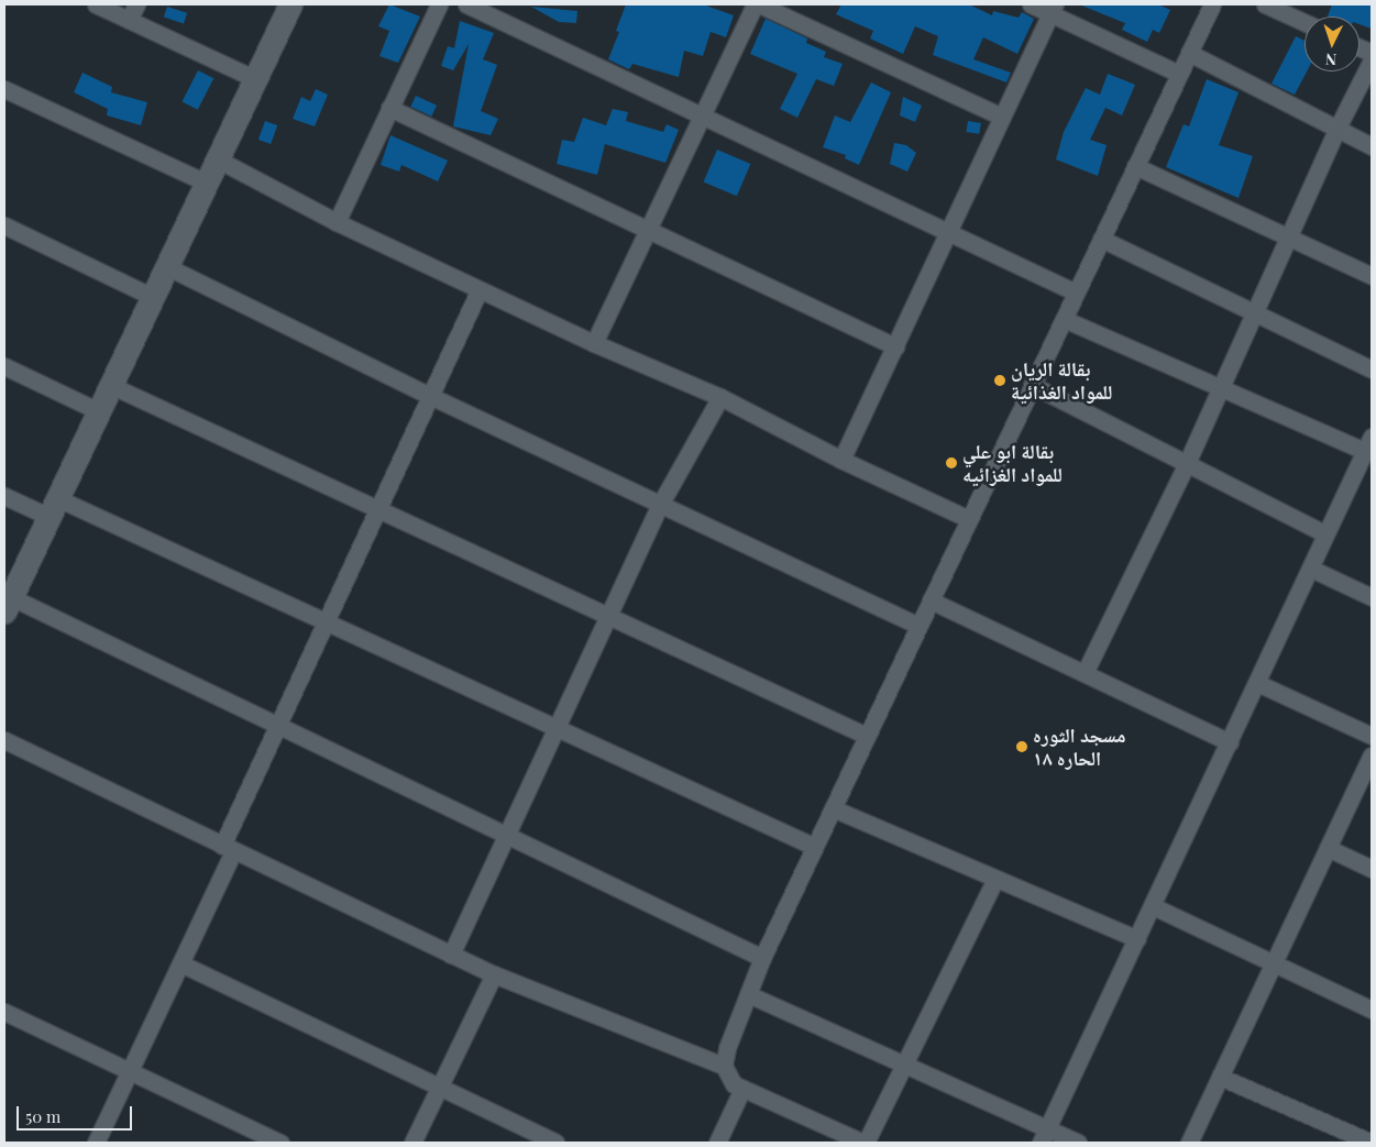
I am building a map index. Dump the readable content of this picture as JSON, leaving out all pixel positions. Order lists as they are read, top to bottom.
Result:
{
  "places": ["بقالة الريان للمواد الغذائية", "بقالة ابو علي للمواد الغزائيه", "مسجد الثوره الحاره ١٨"],
  "scale_bar": "50 m",
  "north": "bottom"
}
